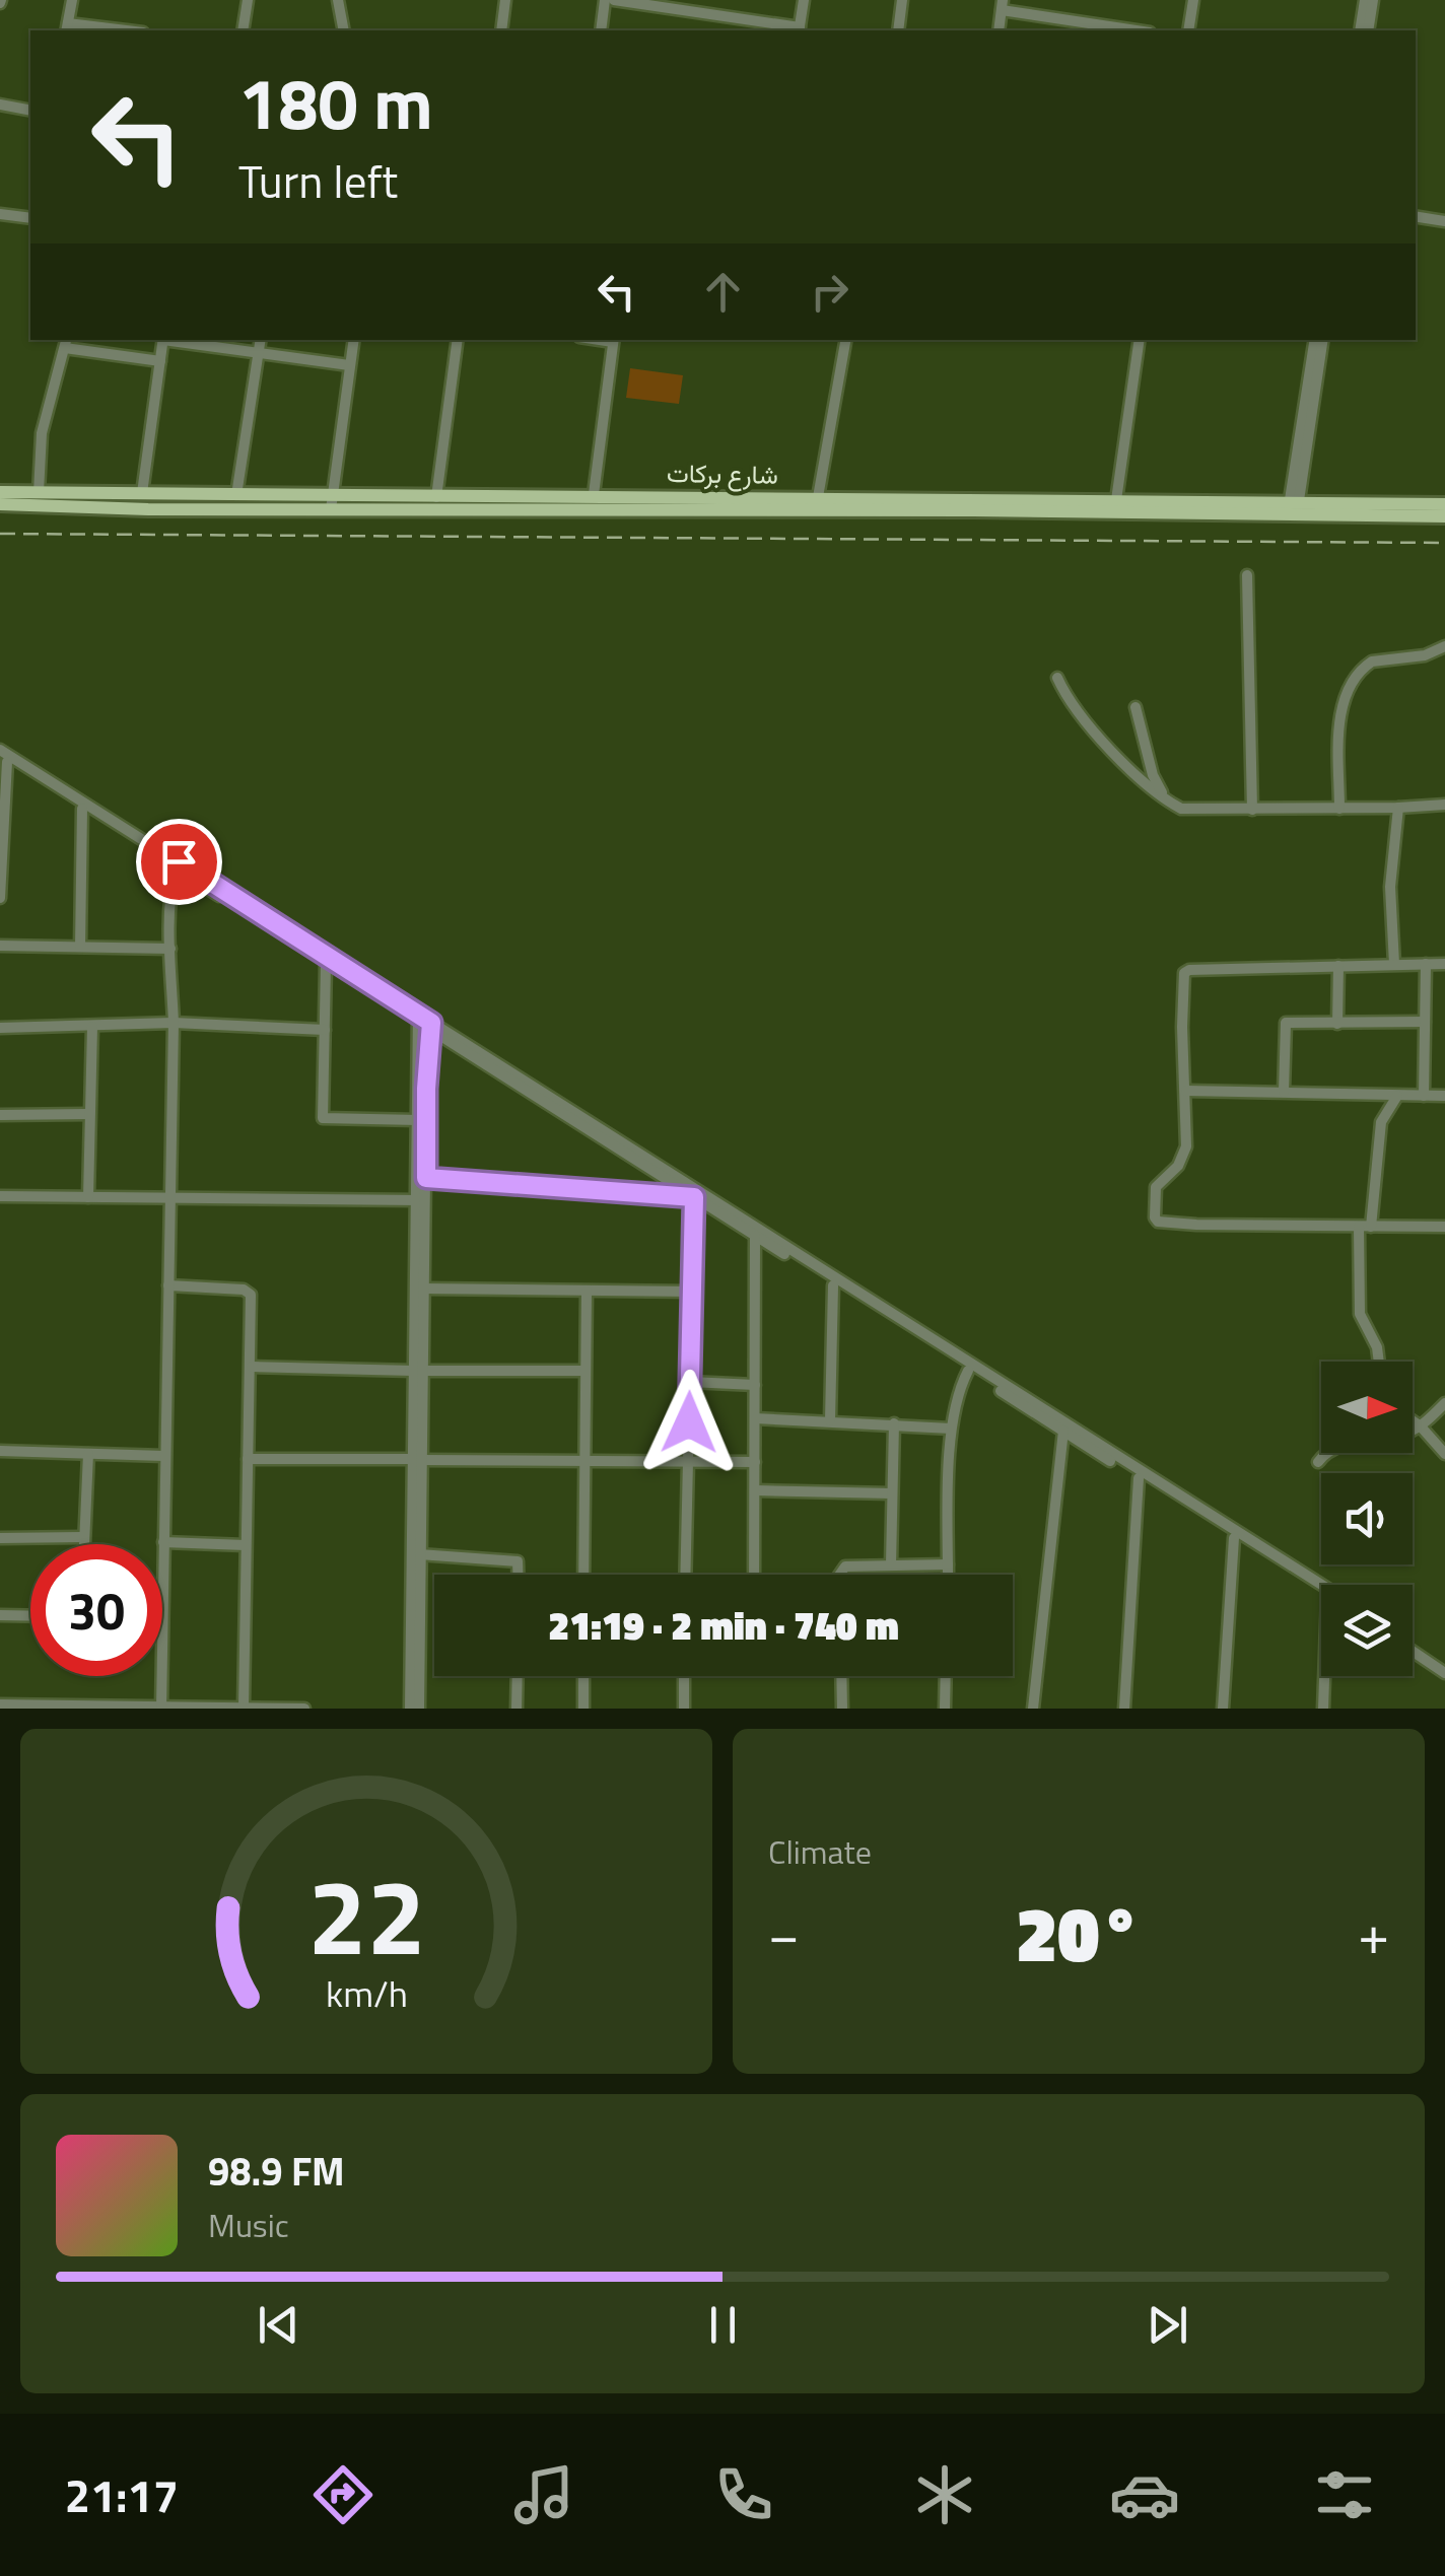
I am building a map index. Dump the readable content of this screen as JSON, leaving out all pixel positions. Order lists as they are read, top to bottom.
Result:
{
  "streets": {
    "main road": ["شارع بركات"]
  },
  "north": "right",
  "page": {
    "turn": ["180 m", "Turn left"],
    "limit": "30",
    "trip": "21:19 · 2 min · 740 m",
    "tile": "Climate",
    "heat": ["−", "20°", "+"],
    "song": ["98.9 FM", "Music"],
    "tabs": "21:17",
    "gauge": ["22", "km/h"]
  }
}
